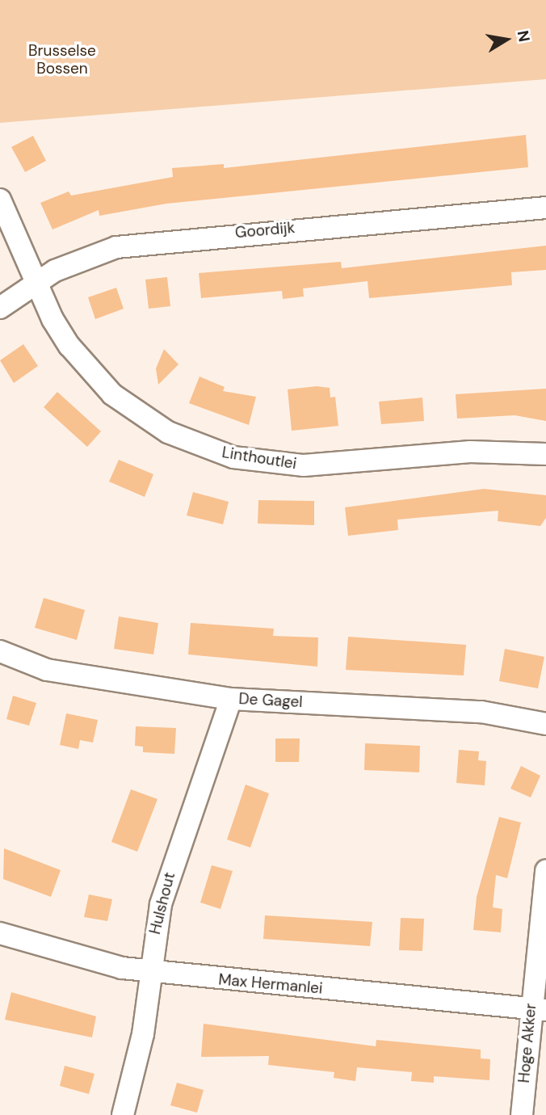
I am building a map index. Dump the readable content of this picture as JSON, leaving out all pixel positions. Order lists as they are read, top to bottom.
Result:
{
  "streets": {
    "street": [
      "Goordijk",
      "Linthoutlei",
      "De Gagel",
      "Hulshout",
      "Max Hermanlei",
      "Hoge Akker"
    ]
  },
  "crossings": [
    ["Goordijk", "Linthoutlei"],
    ["De Gagel", "Hulshout"],
    ["Hulshout", "Max Hermanlei"],
    ["Max Hermanlei", "Hoge Akker"]
  ],
  "parks": ["Brusselse Bossen"],
  "north": "right"
}
